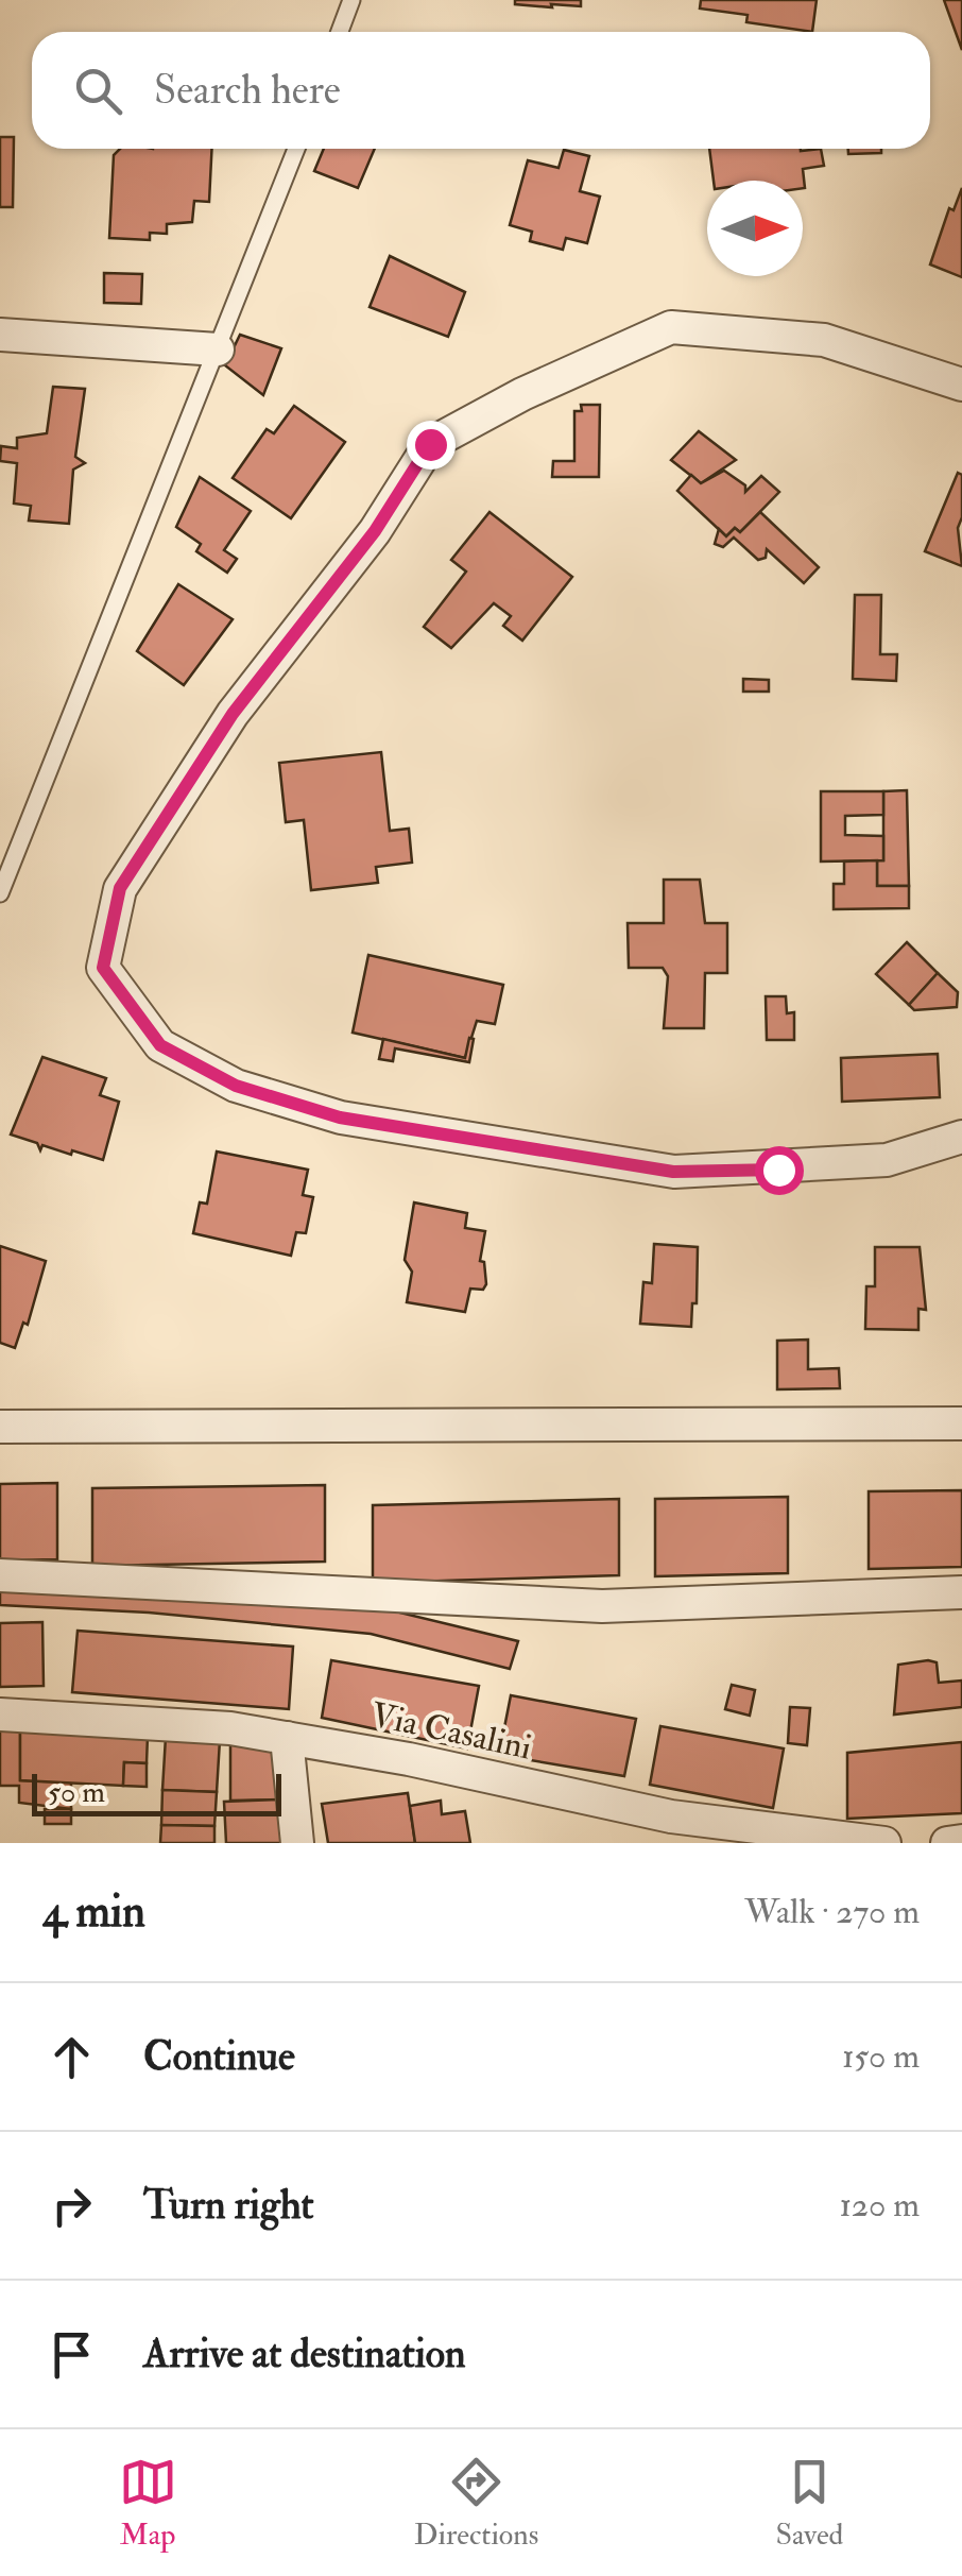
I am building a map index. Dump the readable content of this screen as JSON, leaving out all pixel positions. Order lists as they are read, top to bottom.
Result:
{
  "streets": {
    "street": ["Via Casalini"]
  },
  "scale_bar": "50 m",
  "north": "right",
  "page": {
    "search": "Search here",
    "scale": "50 m",
    "heading": ["4 min", "Walk · 270 m"],
    "list": [
      ["Continue", "150 m"],
      ["Turn right", "120 m"],
      "Arrive at destination"
    ],
    "nav": ["Map", "Directions", "Saved"]
  }
}
